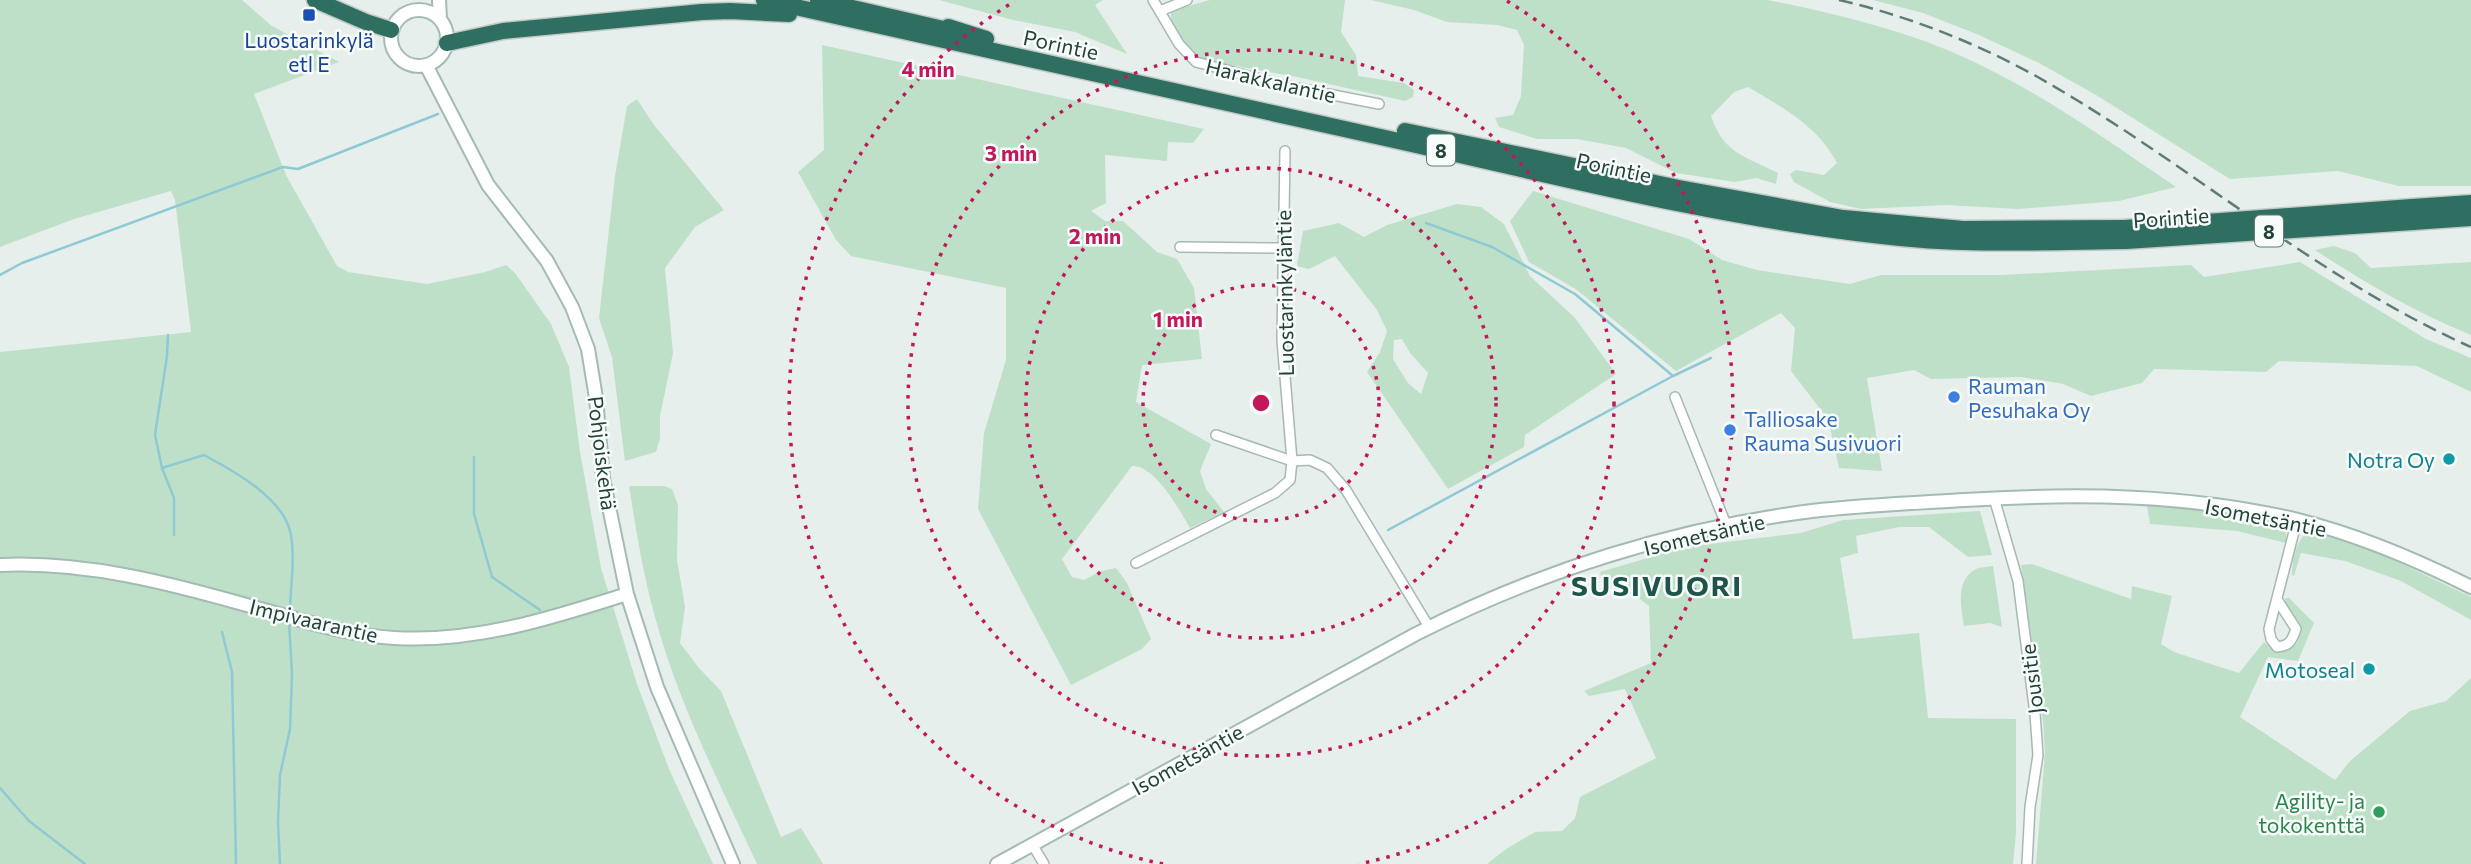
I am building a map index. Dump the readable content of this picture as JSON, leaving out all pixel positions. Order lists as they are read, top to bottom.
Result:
{
  "streets": {
    "highway": ["Porintie", "8"],
    "main road": ["Pohjoiskehä", "Isometsäntie", "Impivaarantie"],
    "street": ["Harakkalantie", "Luostarinkyläntie", "Jousitie"]
  },
  "crossings": [
    ["Pohjoiskehä", "Impivaarantie"],
    ["Isometsäntie", "Jousitie"]
  ],
  "districts": ["SUSIVUORI"],
  "places": {
    "transit": ["Luostarinkylä etl E"],
    "other": [
      "Rauman Pesuhaka Oy",
      "Talliosake Rauma Susivuori",
      "Notra Oy",
      "Motoseal",
      "Agility- ja tokokenttä"
    ]
  },
  "rings": [
    "4 min",
    "3 min",
    "2 min",
    "1 min"
  ]
}
